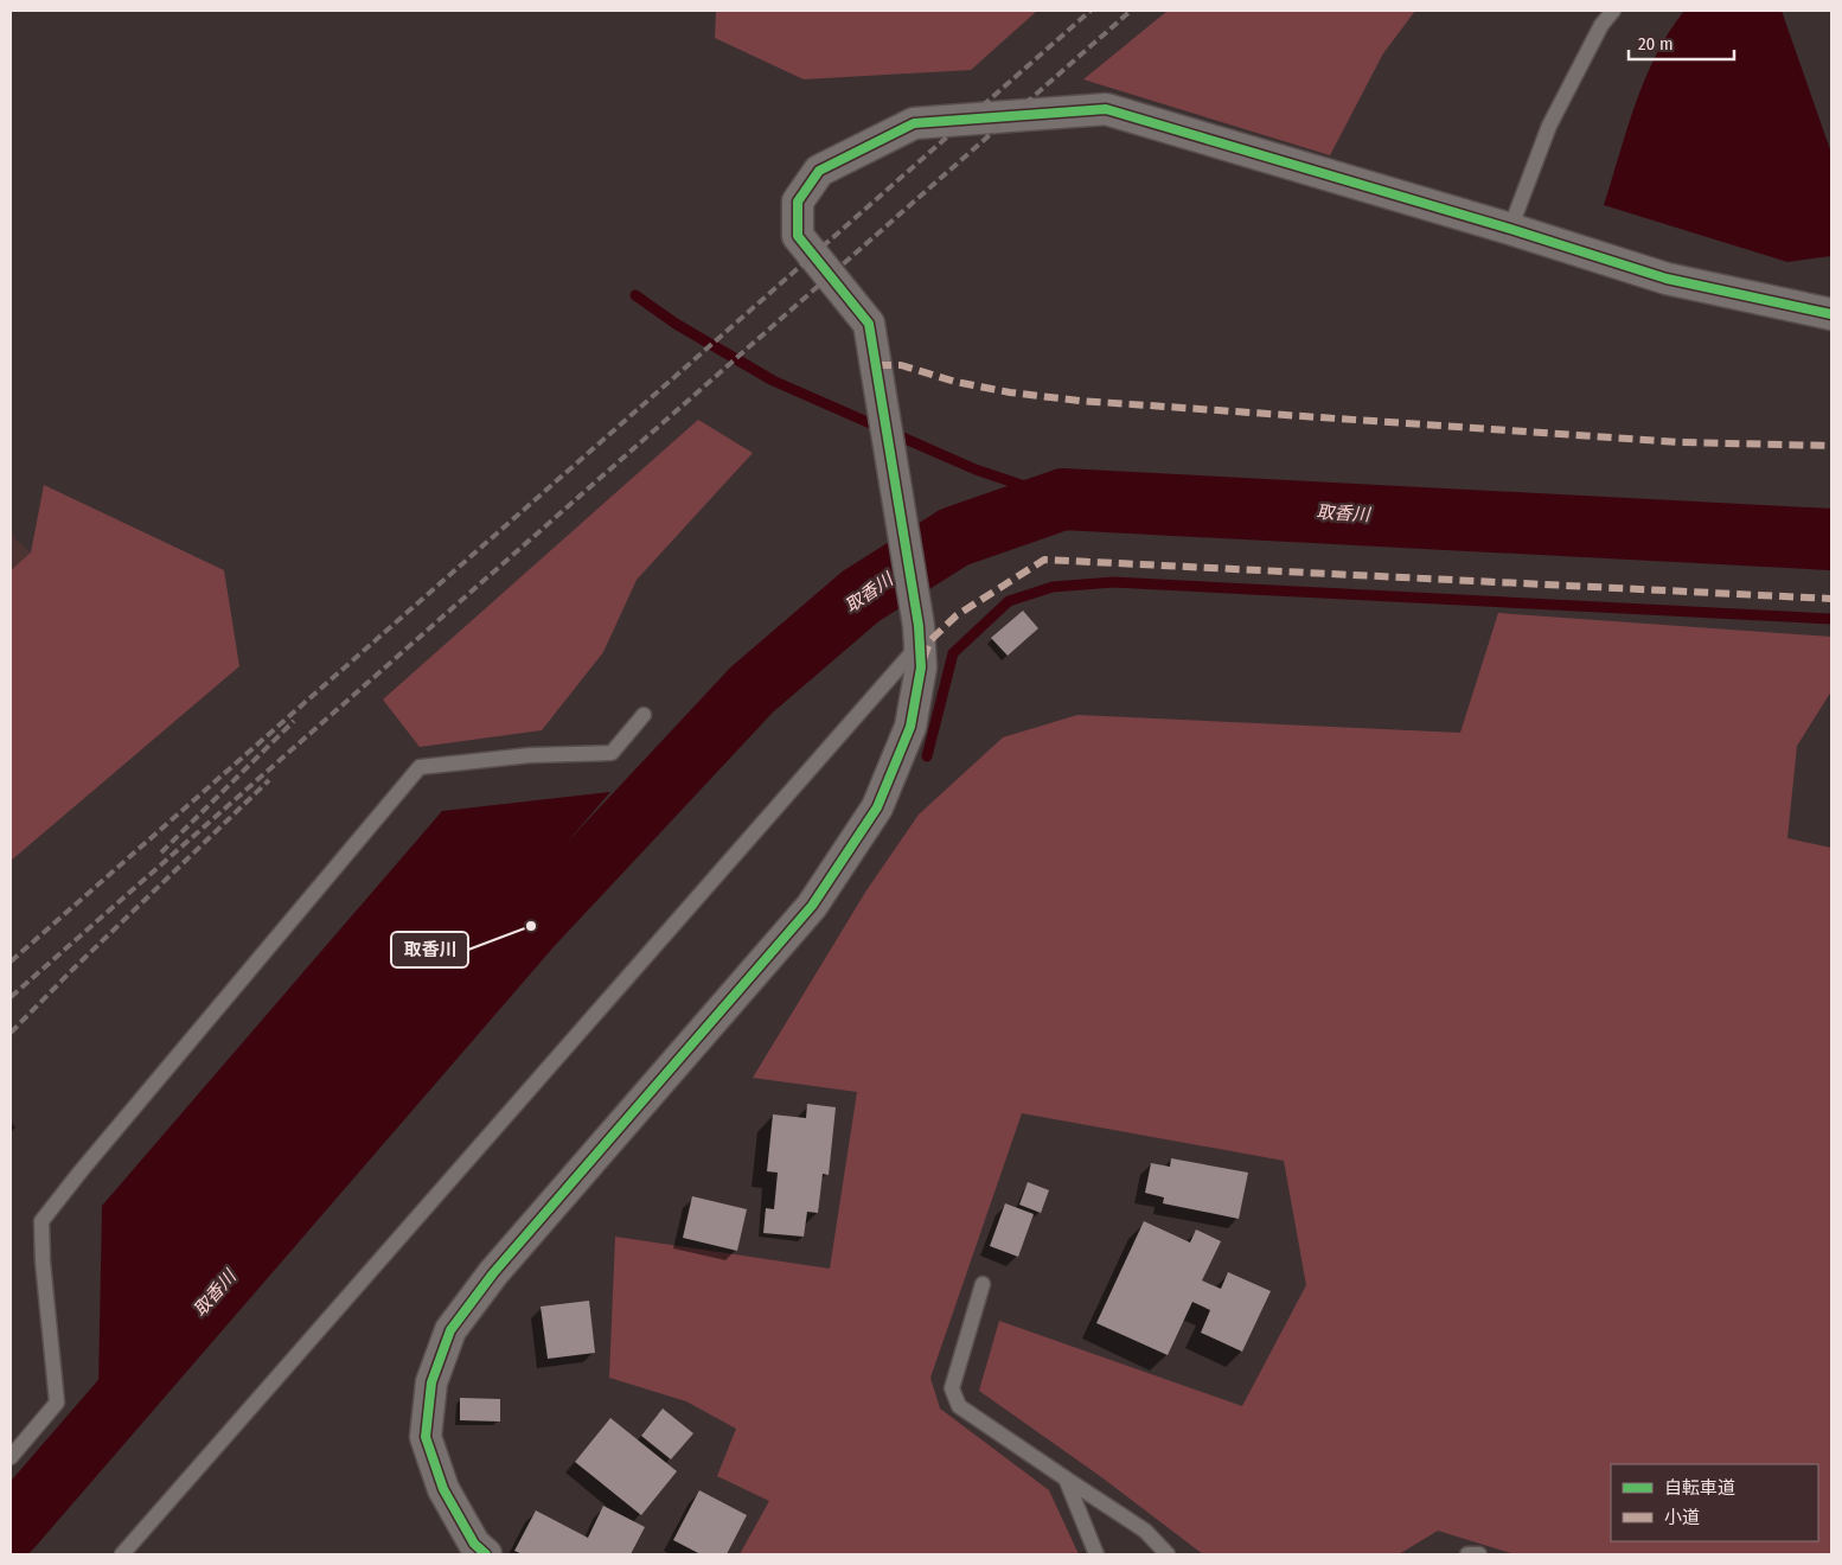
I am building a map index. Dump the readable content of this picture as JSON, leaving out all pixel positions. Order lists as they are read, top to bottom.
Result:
{
  "water": ["取香川"],
  "places": ["取香川"],
  "legend": ["自転車道", "小道"],
  "scale_bar": "20 m"
}
